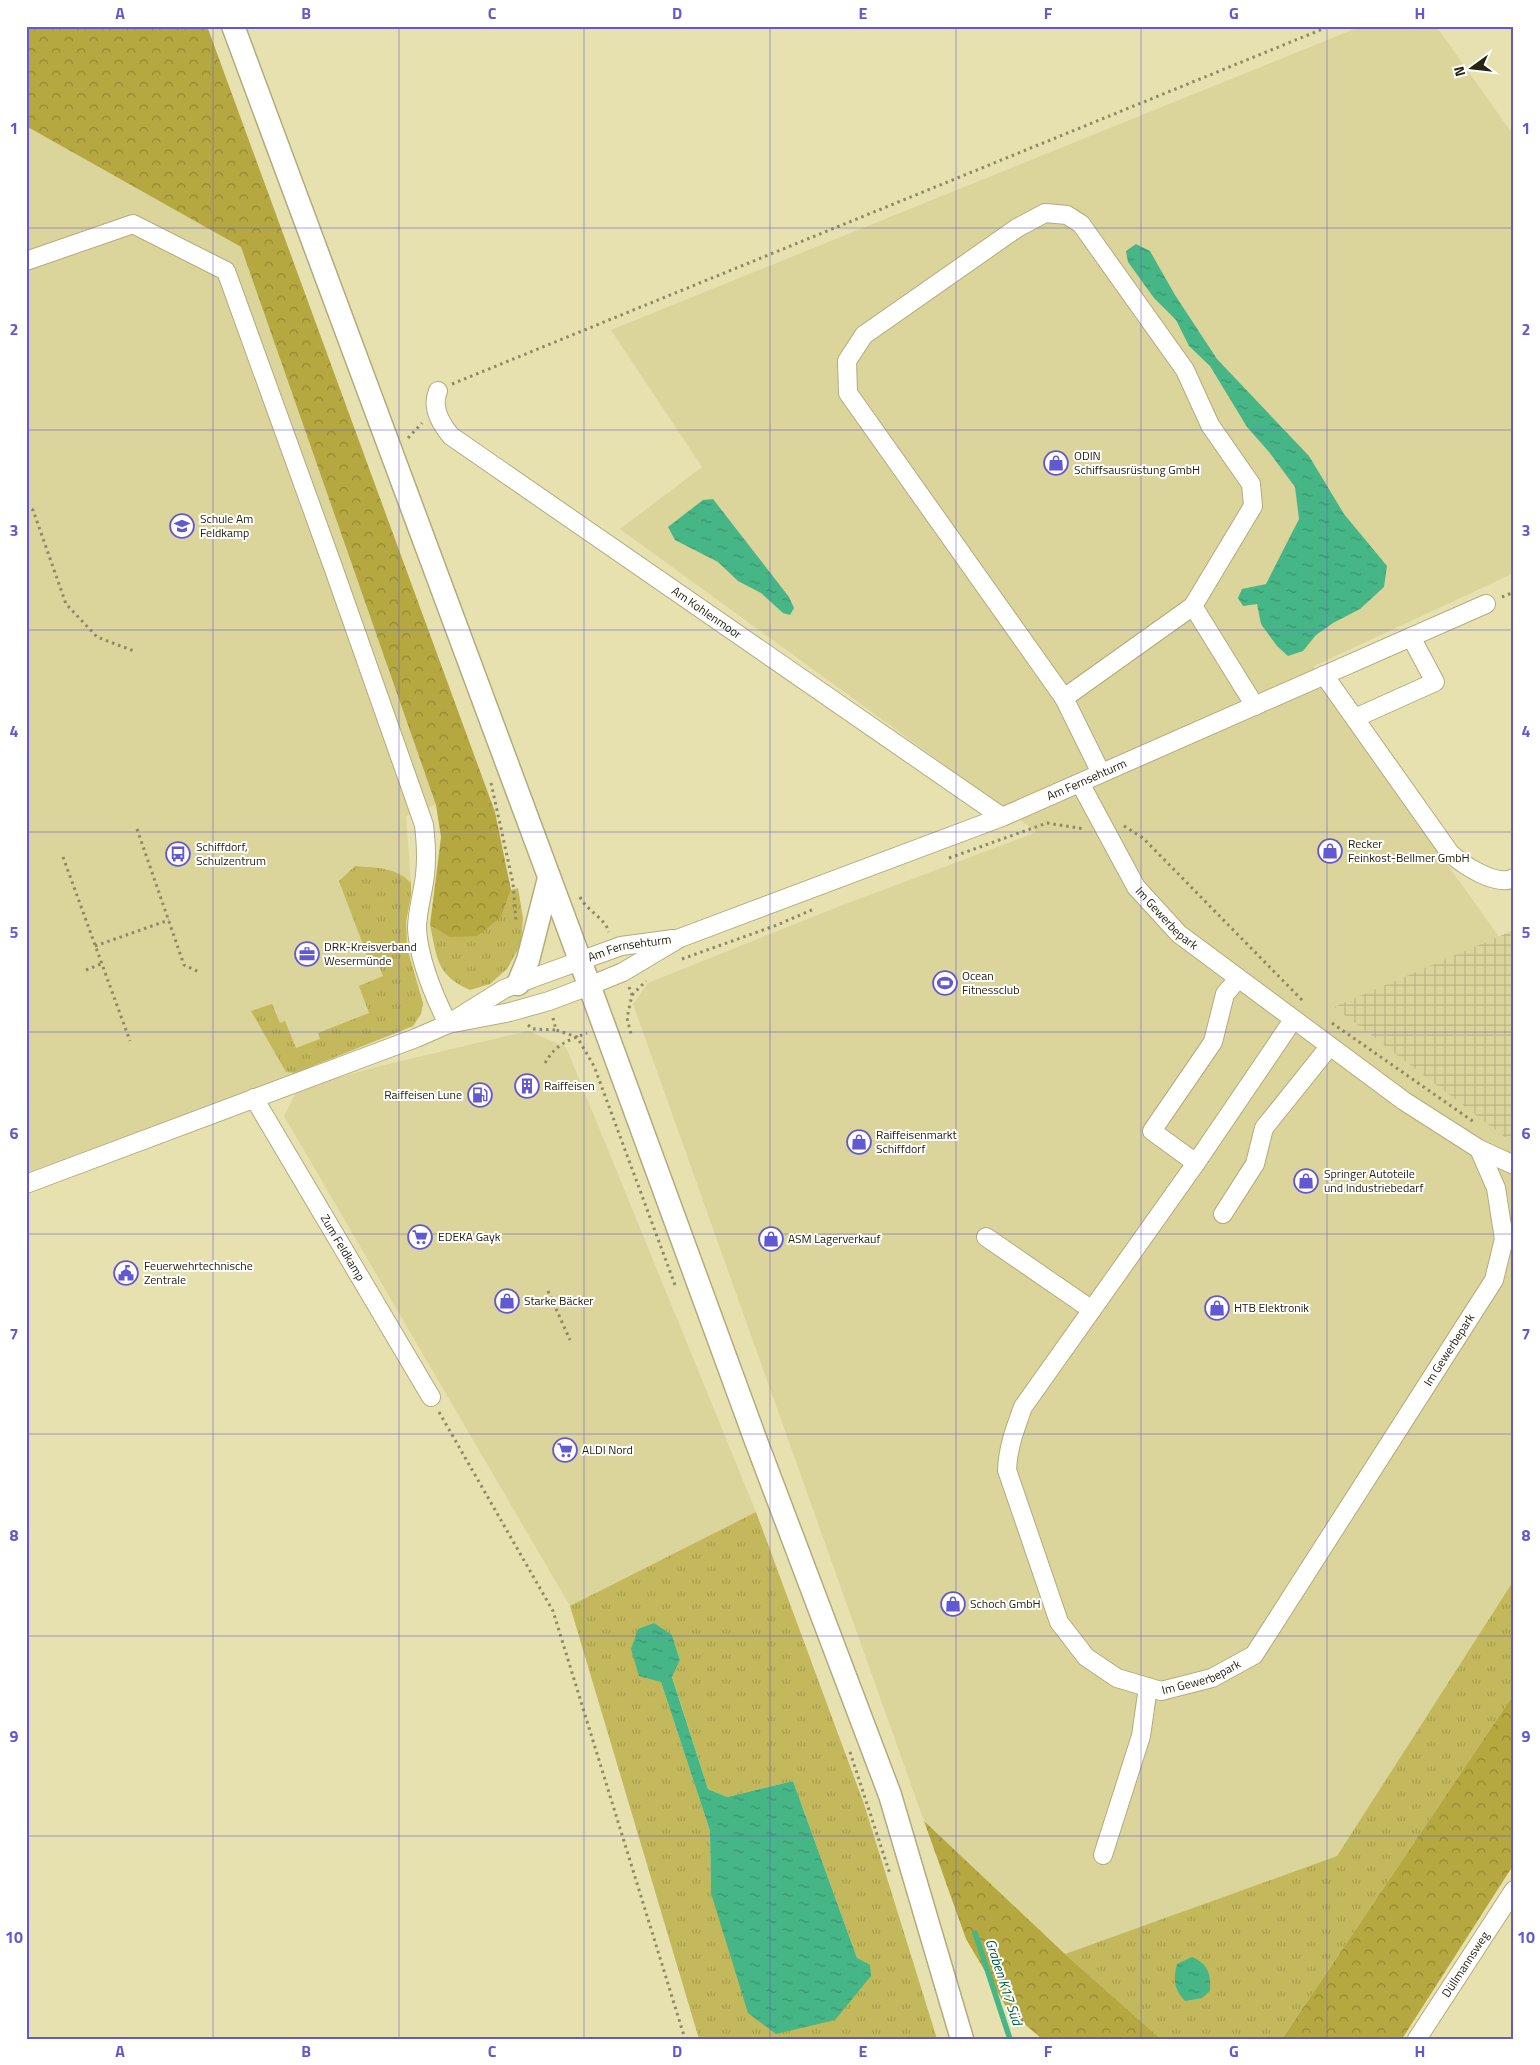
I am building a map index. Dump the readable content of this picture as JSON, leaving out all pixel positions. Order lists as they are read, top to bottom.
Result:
{
  "streets": {
    "street": [
      "Am Kohlenmoor",
      "Am Fernsehturm",
      "Im Gewerbepark",
      "Zum Feldkamp",
      "Düllmannsweg"
    ]
  },
  "crossings": [
    ["Am Kohlenmoor", "Am Fernsehturm"],
    ["Am Fernsehturm", "Im Gewerbepark"]
  ],
  "water": ["Graben K17 Süd"],
  "places": {
    "shop": [
      "ODIN Schiffsausrüstung GmbH",
      "Recker Feinkost-Bellmer GmbH",
      "Raiffeisenmarkt Schiffdorf",
      "Springer Autoteile und Industriebedarf",
      "ASM Lagerverkauf",
      "Starke Bäcker",
      "HTB Elektronik",
      "Schoch GmbH"
    ],
    "school or university": ["Schule Am Feldkamp"],
    "bus stop": ["Schiffdorf, Schulzentrum"],
    "office": ["DRK-Kreisverband Wesermünde"],
    "sports": ["Ocean Fitnessclub"],
    "building": ["Raiffeisen"],
    "fuel station": ["Raiffeisen Lune"],
    "supermarket": ["EDEKA Gayk", "ALDI Nord"],
    "public building": ["Feuerwehrtechnische Zentrale"]
  },
  "north": "left",
  "grid": {
    "columns": [
      "A",
      "B",
      "C",
      "D",
      "E",
      "F",
      "G",
      "H"
    ],
    "rows": [
      "1",
      "2",
      "3",
      "4",
      "5",
      "6",
      "7",
      "8",
      "9",
      "10"
    ]
  }
}
